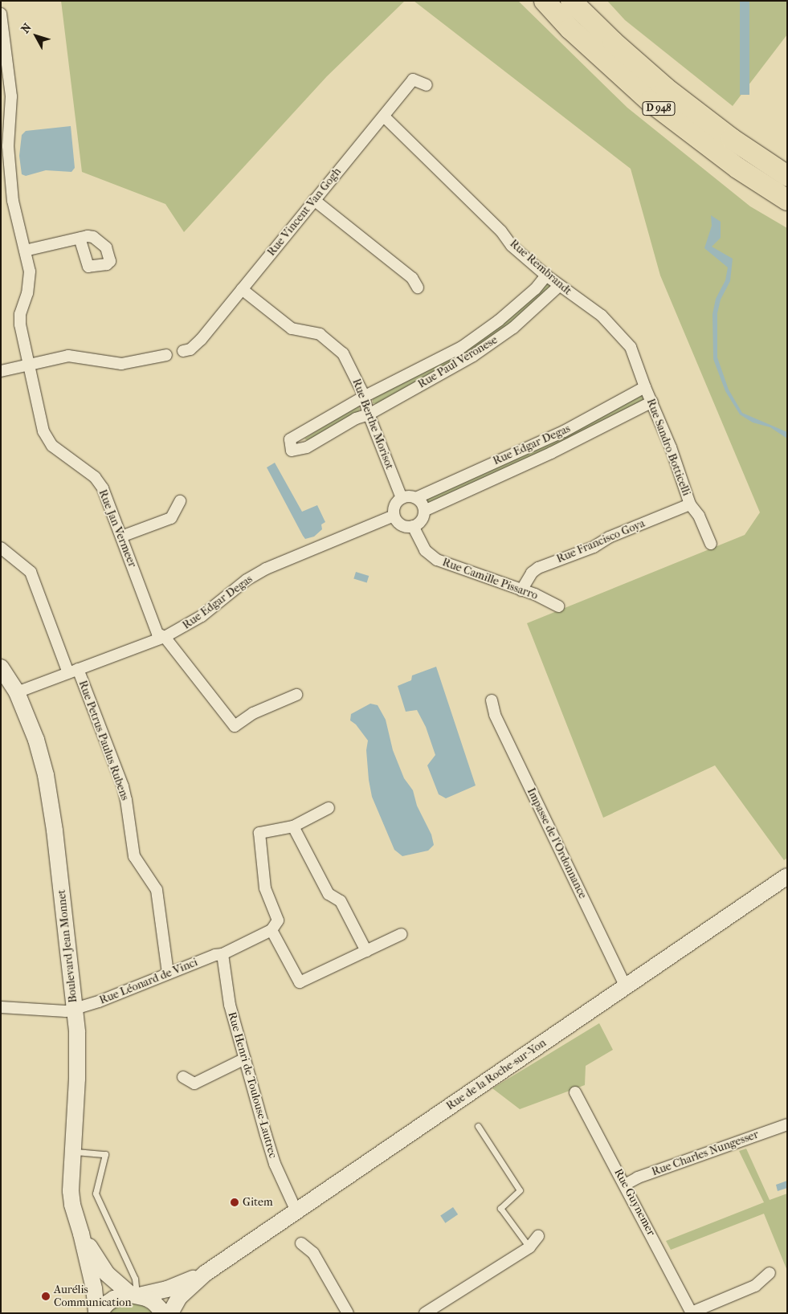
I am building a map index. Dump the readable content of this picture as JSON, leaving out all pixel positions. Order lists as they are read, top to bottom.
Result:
{
  "streets": {
    "highway": ["D 948"],
    "main road": ["Boulevard Jean Monnet", "Rue de la Roche-sur-Yon"],
    "street": [
      "Rue Vincent Van Gogh",
      "Rue Rembrandt",
      "Rue Paul Veronese",
      "Rue Berthe Morisot",
      "Rue Edgar Degas",
      "Rue Sandro Botticelli",
      "Rue Jan Vermeer",
      "Rue Francisco Goya",
      "Rue Camille Pissarro",
      "Rue Petrus Paulus Rubens",
      "Impasse de l'Ordonnance",
      "Rue Léonard de Vinci",
      "Rue Henri de Toulouse-Lautrec",
      "Rue Charles Nungesser",
      "Rue Guynemer"
    ]
  },
  "crossings": [
    ["Rue Vincent Van Gogh", "Rue Rembrandt"],
    ["Rue Vincent Van Gogh", "Rue Berthe Morisot"],
    ["Rue Rembrandt", "Rue Paul Veronese"],
    ["Rue Rembrandt", "Rue Edgar Degas"],
    ["Rue Rembrandt", "Rue Sandro Botticelli"],
    ["Rue Paul Veronese", "Rue Berthe Morisot"],
    ["Rue Berthe Morisot", "Rue Edgar Degas"],
    ["Rue Berthe Morisot", "Rue Camille Pissarro"],
    ["Rue Edgar Degas", "Rue Sandro Botticelli"],
    ["Rue Edgar Degas", "Rue Jan Vermeer"],
    ["Rue Edgar Degas", "Rue Camille Pissarro"],
    ["Rue Edgar Degas", "Rue Petrus Paulus Rubens"],
    ["Rue Edgar Degas", "Boulevard Jean Monnet"],
    ["Rue Sandro Botticelli", "Rue Francisco Goya"],
    ["Rue Francisco Goya", "Rue Camille Pissarro"],
    ["Rue Petrus Paulus Rubens", "Rue Léonard de Vinci"],
    ["Impasse de l'Ordonnance", "Rue de la Roche-sur-Yon"],
    ["Boulevard Jean Monnet", "Rue Léonard de Vinci"],
    ["Boulevard Jean Monnet", "Rue de la Roche-sur-Yon"],
    ["Rue Léonard de Vinci", "Rue Henri de Toulouse-Lautrec"],
    ["Rue de la Roche-sur-Yon", "Rue Henri de Toulouse-Lautrec"],
    ["Rue Charles Nungesser", "Rue Guynemer"]
  ],
  "places": ["Gitem", "Aurélis Communication"],
  "north": "top left"
}
